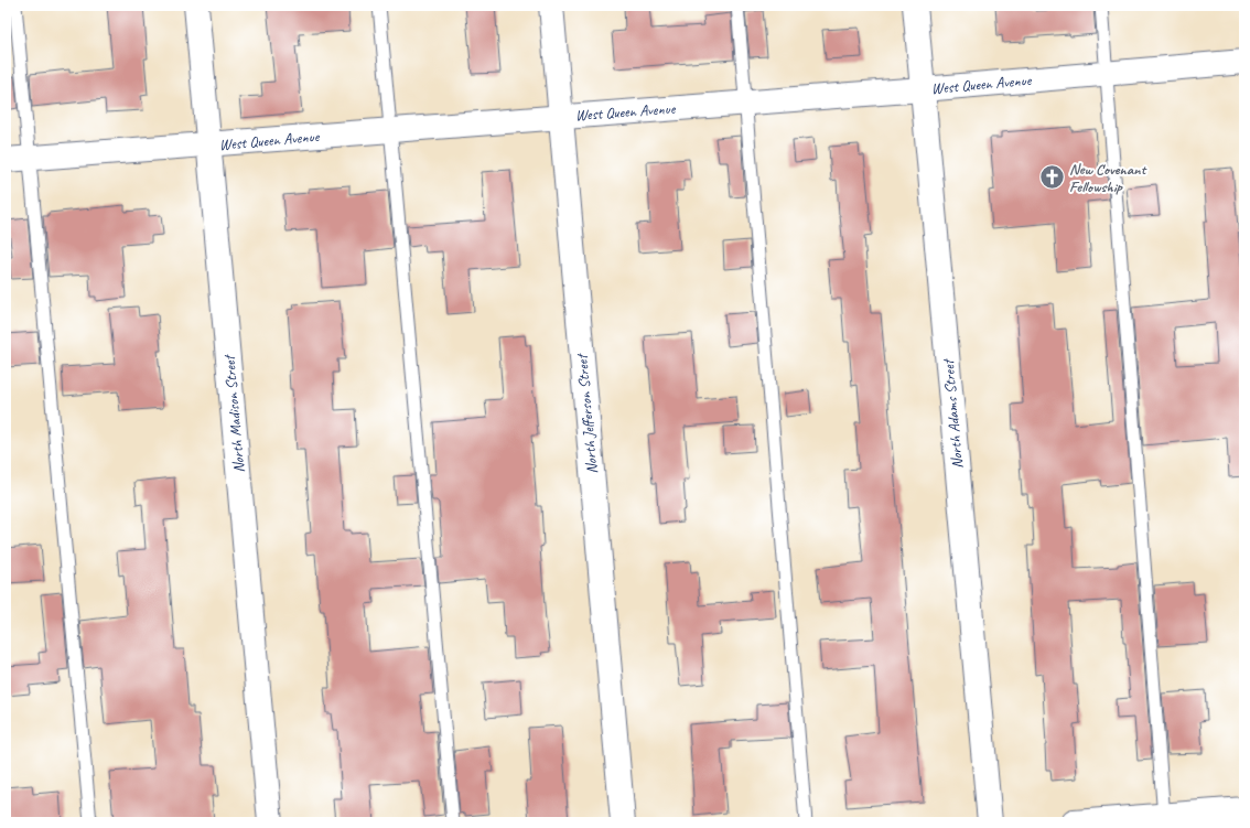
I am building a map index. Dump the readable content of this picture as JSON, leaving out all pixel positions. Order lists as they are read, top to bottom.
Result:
{
  "streets": {
    "street": [
      "West Queen Avenue",
      "North Madison Street",
      "North Jefferson Street",
      "North Adams Street"
    ]
  },
  "crossings": [
    ["West Queen Avenue", "North Madison Street"],
    ["West Queen Avenue", "North Jefferson Street"],
    ["West Queen Avenue", "North Adams Street"]
  ],
  "places": {
    "church": ["New Covenant Fellowship"]
  }
}
